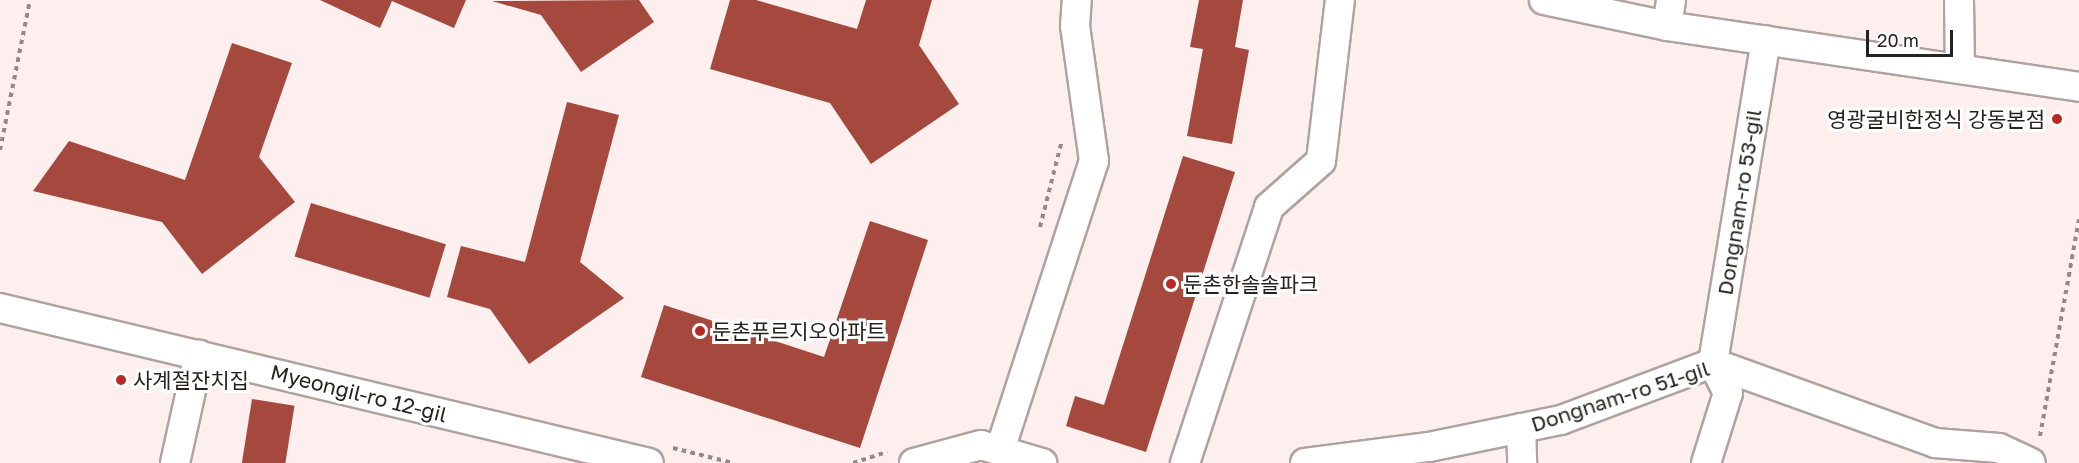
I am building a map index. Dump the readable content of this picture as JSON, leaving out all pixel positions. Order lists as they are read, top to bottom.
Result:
{
  "streets": {
    "street": ["Dongnam-ro 53-gil", "Myeongil-ro 12-gil", "Dongnam-ro 51-gil"]
  },
  "crossings": [
    ["Dongnam-ro 53-gil", "Dongnam-ro 51-gil"]
  ],
  "places": [
    "영광굴비한정식 강동본점",
    "둔촌한솔솔파크",
    "둔촌푸르지오아파트",
    "사계절잔치집"
  ],
  "scale_bar": "20 m"
}
